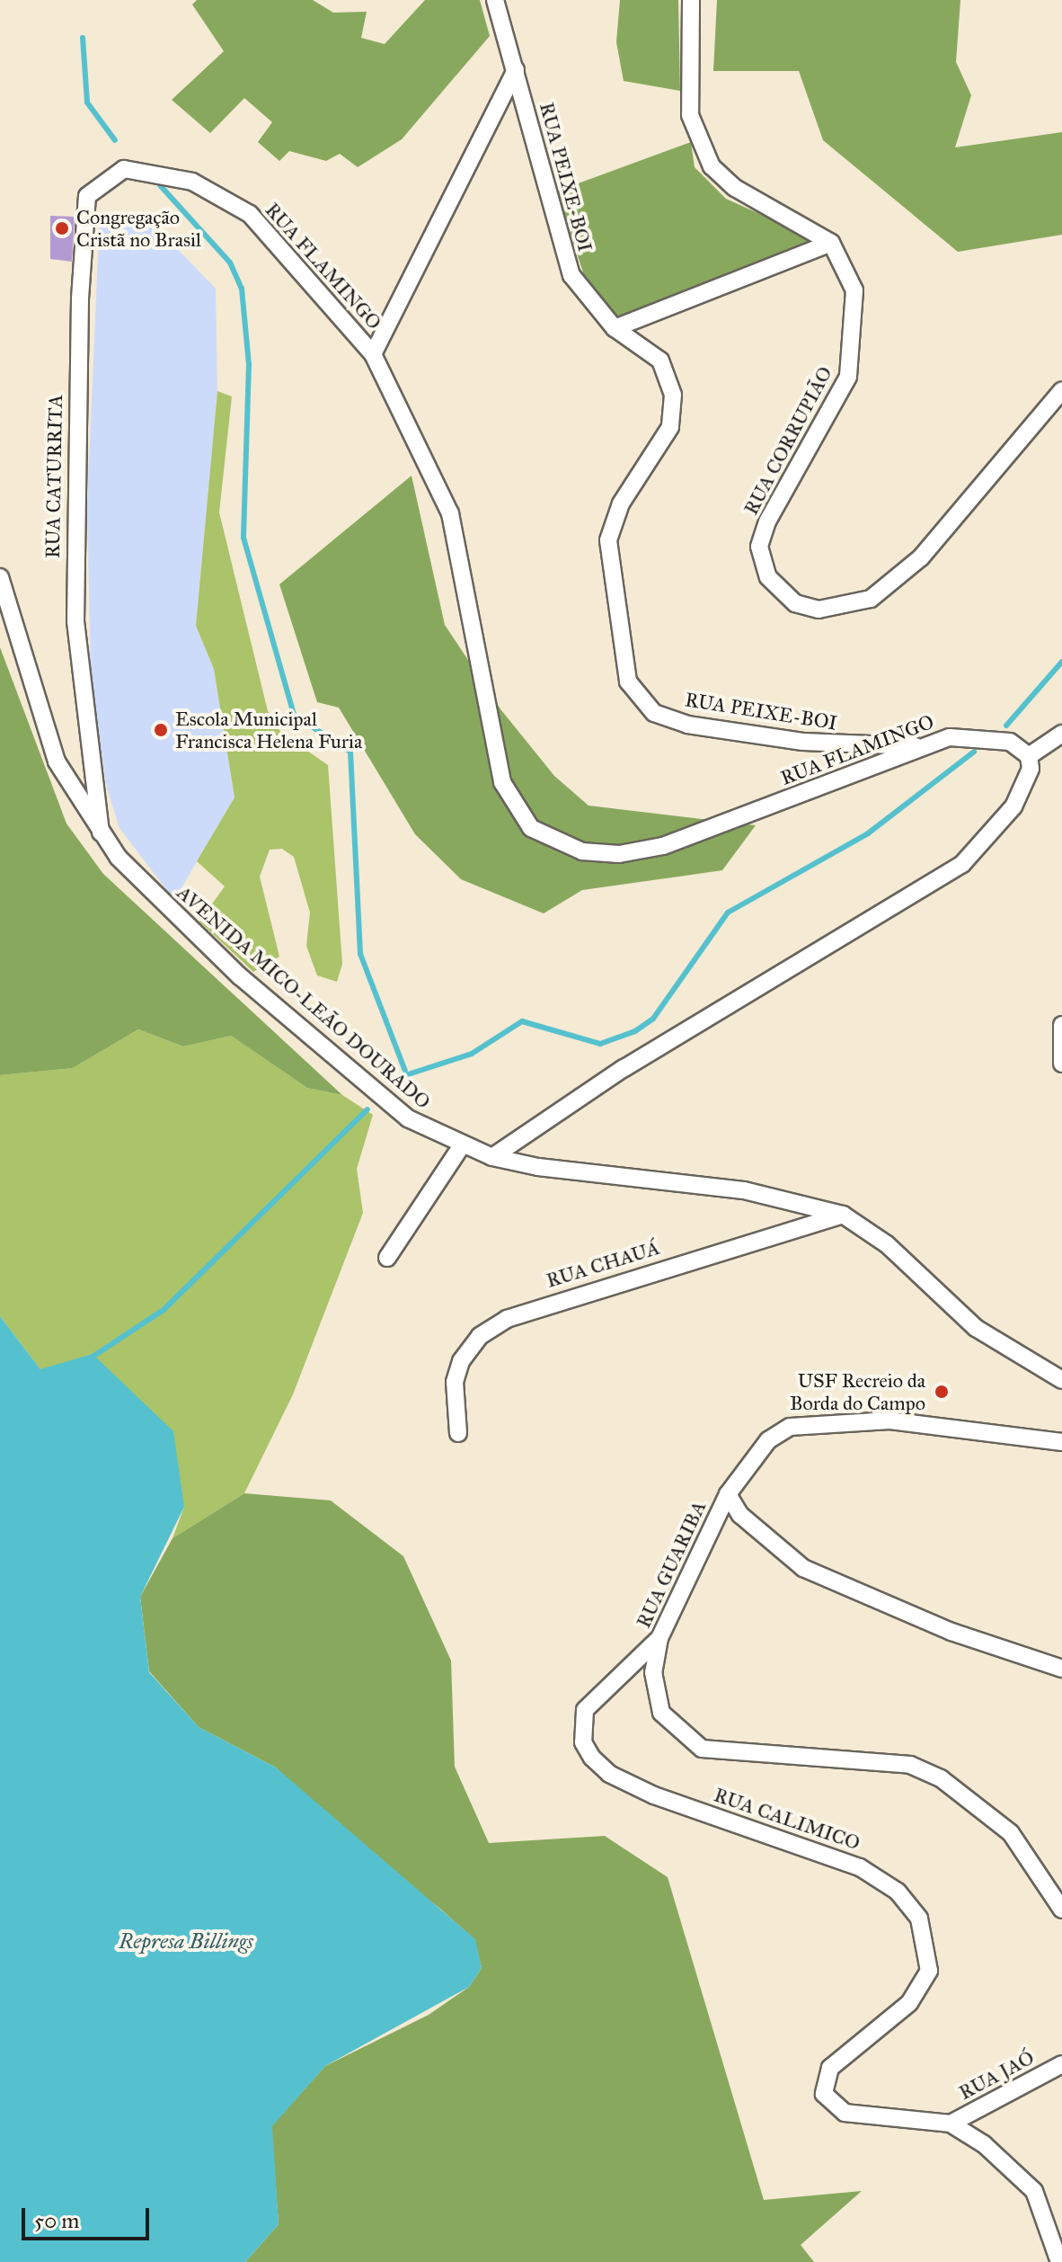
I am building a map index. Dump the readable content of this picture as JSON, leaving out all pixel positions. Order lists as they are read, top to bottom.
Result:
{
  "streets": {
    "street": [
      "RUA PEIXE-BOI",
      "RUA FLAMINGO",
      "RUA CORRUPIÃO",
      "RUA CATURRITA",
      "AVENIDA MICO-LEÃO DOURADO",
      "RUA CHAUÁ",
      "RUA GUARIBA",
      "RUA CALIMICO",
      "RUA JAÓ"
    ]
  },
  "crossings": [
    ["RUA PEIXE-BOI", "RUA FLAMINGO"],
    ["RUA FLAMINGO", "RUA CATURRITA"],
    ["RUA CATURRITA", "AVENIDA MICO-LEÃO DOURADO"],
    ["AVENIDA MICO-LEÃO DOURADO", "RUA CHAUÁ"],
    ["RUA GUARIBA", "RUA CALIMICO"],
    ["RUA CALIMICO", "RUA JAÓ"]
  ],
  "water": ["Represa Billings"],
  "places": ["Congregação Cristã no Brasil", "Escola Municipal Francisca Helena Furia", "USF Recreio da Borda do Campo"],
  "scale_bar": "50 m"
}
